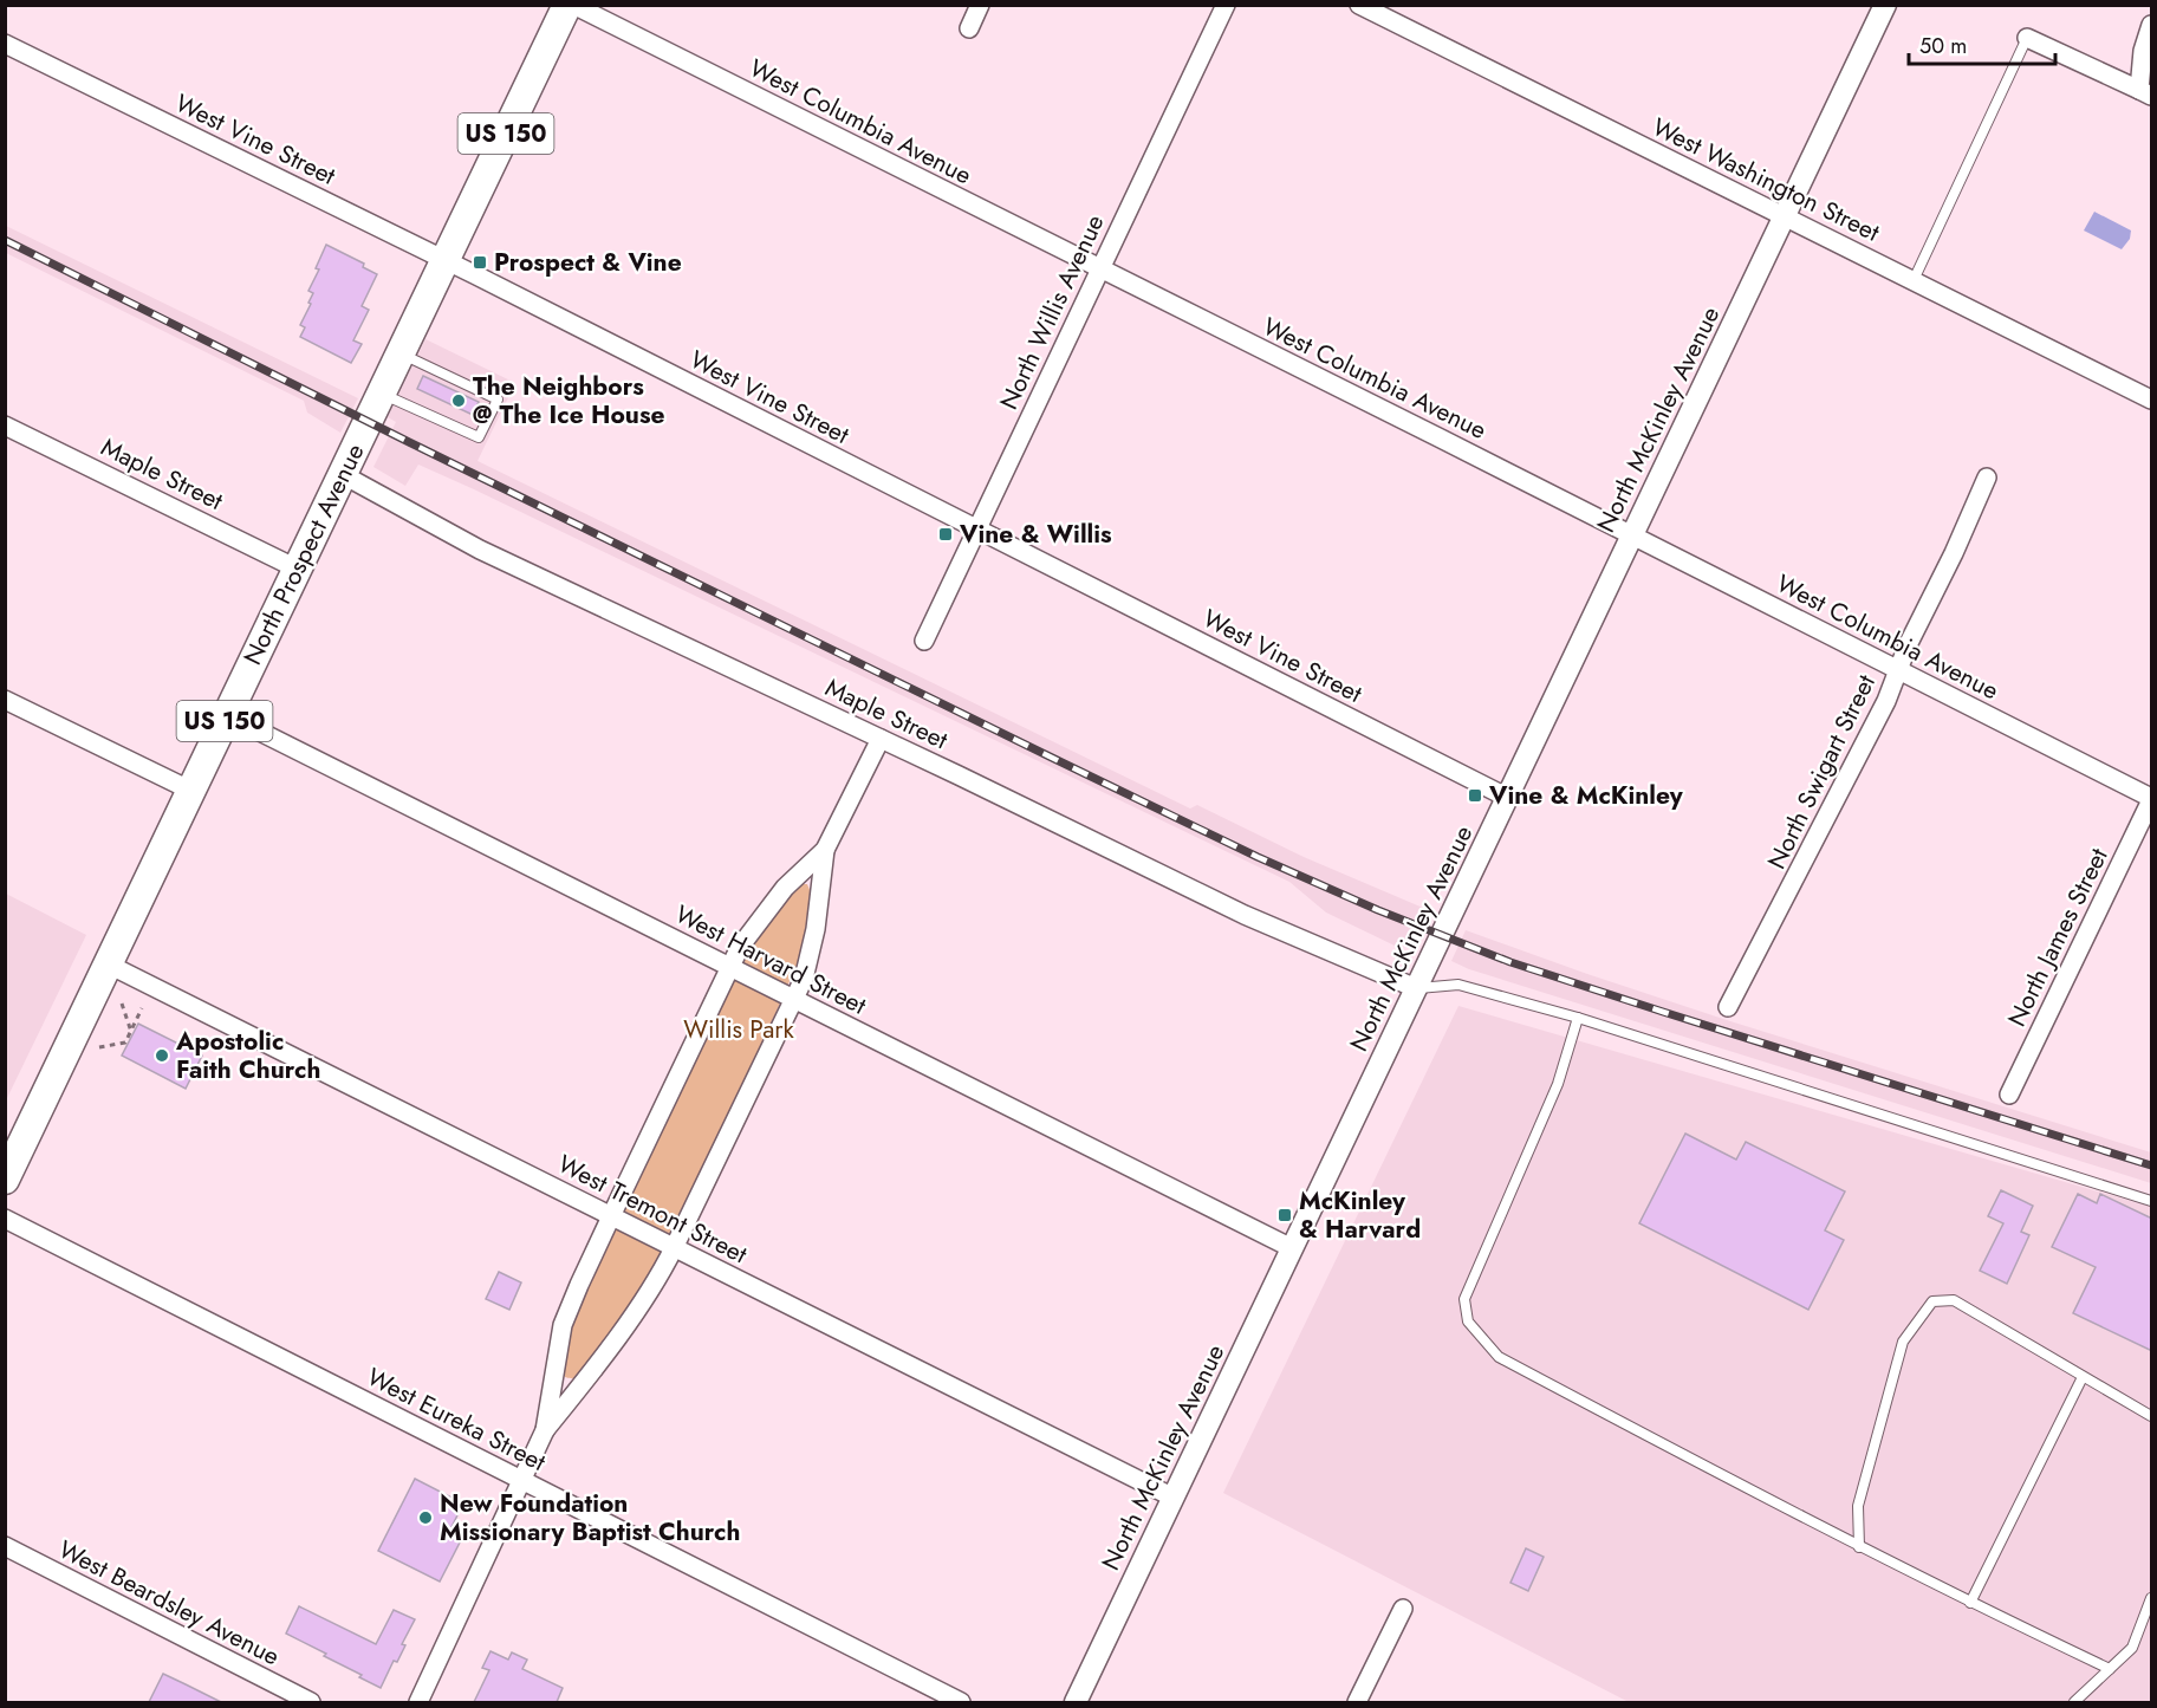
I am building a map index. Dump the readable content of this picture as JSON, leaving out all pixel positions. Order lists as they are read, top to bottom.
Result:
{
  "streets": {
    "main road": ["US 150", "North Prospect Avenue"],
    "street": [
      "West Columbia Avenue",
      "West Vine Street",
      "West Washington Street",
      "North Willis Avenue",
      "North McKinley Avenue",
      "Maple Street",
      "North Swigart Street",
      "North James Street",
      "West Harvard Street",
      "West Tremont Street",
      "West Eureka Street",
      "West Beardsley Avenue"
    ]
  },
  "crossings": [
    ["West Columbia Avenue", "North Willis Avenue"],
    ["West Columbia Avenue", "North McKinley Avenue"],
    ["West Columbia Avenue", "North Swigart Street"],
    ["West Columbia Avenue", "North James Street"],
    ["West Vine Street", "North Willis Avenue"],
    ["West Vine Street", "North McKinley Avenue"],
    ["West Vine Street", "North Prospect Avenue"],
    ["West Washington Street", "North McKinley Avenue"],
    ["North McKinley Avenue", "Maple Street"],
    ["North McKinley Avenue", "West Harvard Street"],
    ["North McKinley Avenue", "West Tremont Street"],
    ["Maple Street", "North Prospect Avenue"],
    ["North Prospect Avenue", "West Harvard Street"],
    ["North Prospect Avenue", "West Tremont Street"]
  ],
  "parks": ["Willis Park"],
  "places": {
    "transit": [
      "Prospect & Vine",
      "Vine & Willis",
      "Vine & McKinley",
      "McKinley & Harvard"
    ],
    "other": ["The Neighbors @ The Ice House", "Apostolic Faith Church", "New Foundation Missionary Baptist Church"]
  },
  "scale_bar": "50 m"
}
